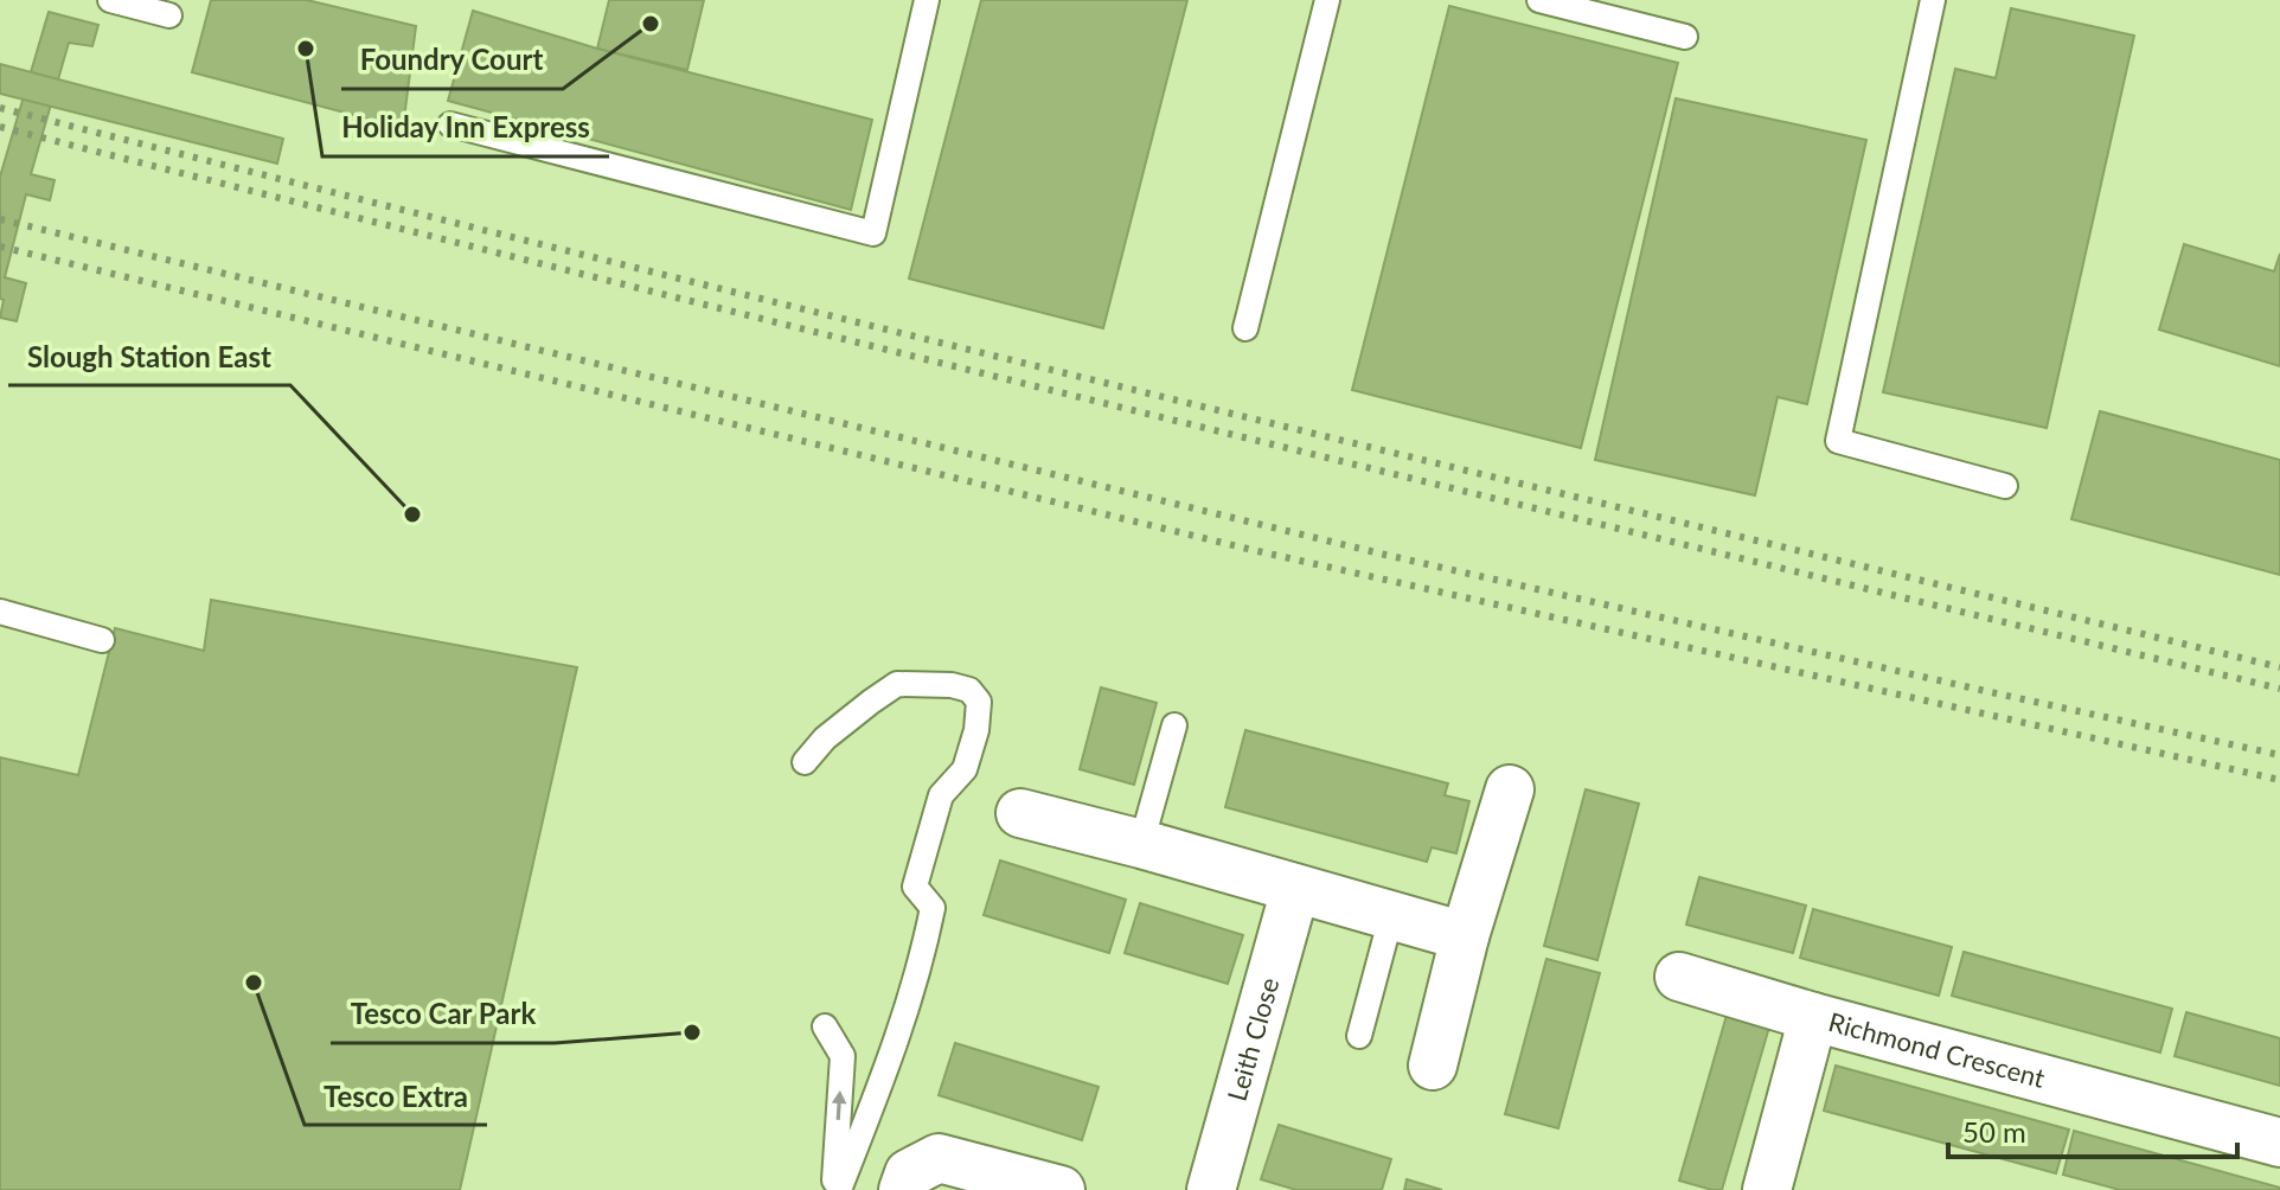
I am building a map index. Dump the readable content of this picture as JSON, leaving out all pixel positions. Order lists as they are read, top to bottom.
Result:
{
  "streets": {
    "street": ["Leith Close", "Richmond Crescent"]
  },
  "places": [
    "Foundry Court",
    "Holiday Inn Express",
    "Slough Station East",
    "Tesco Extra",
    "Tesco Car Park"
  ],
  "scale_bar": "50 m"
}
